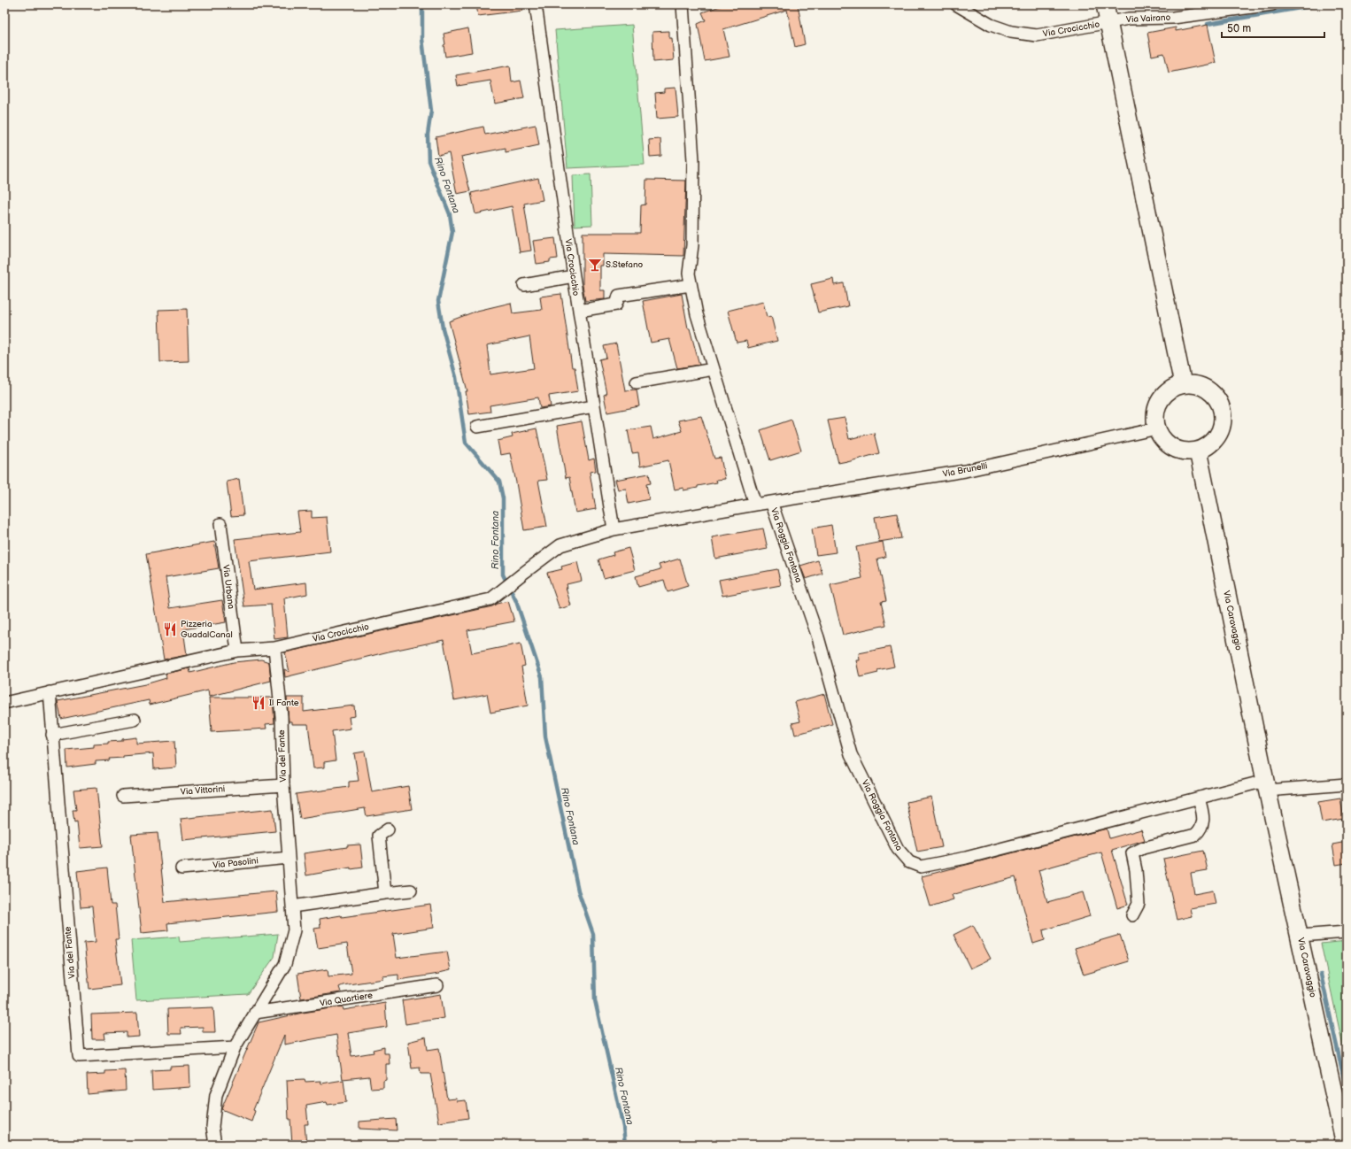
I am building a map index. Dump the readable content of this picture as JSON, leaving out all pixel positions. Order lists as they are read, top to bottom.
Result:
{
  "streets": {
    "street": [
      "Via Vairano",
      "Via Crocicchio",
      "Via Brunelli",
      "Via Roggia Fontana",
      "Via Urbana",
      "Via Caravaggio",
      "Via del Fante",
      "Via Vittorini",
      "Via Pasolini",
      "Via Quartiere"
    ]
  },
  "crossings": [
    ["Via Vairano", "Via Crocicchio"],
    ["Via Crocicchio", "Via Brunelli"],
    ["Via Crocicchio", "Via Roggia Fontana"],
    ["Via Crocicchio", "Via Urbana"],
    ["Via Crocicchio", "Via del Fante"],
    ["Via Brunelli", "Via Roggia Fontana"],
    ["Via Brunelli", "Via Caravaggio"],
    ["Via Roggia Fontana", "Via Caravaggio"],
    ["Via del Fante", "Via Vittorini"],
    ["Via del Fante", "Via Pasolini"],
    ["Via del Fante", "Via Quartiere"]
  ],
  "water": ["Rino Fontana"],
  "places": {
    "bar": ["S.Stefano"],
    "restaurant": ["Pizzeria GuadalCanal", "Il Fante"]
  },
  "scale_bar": "50 m"
}
